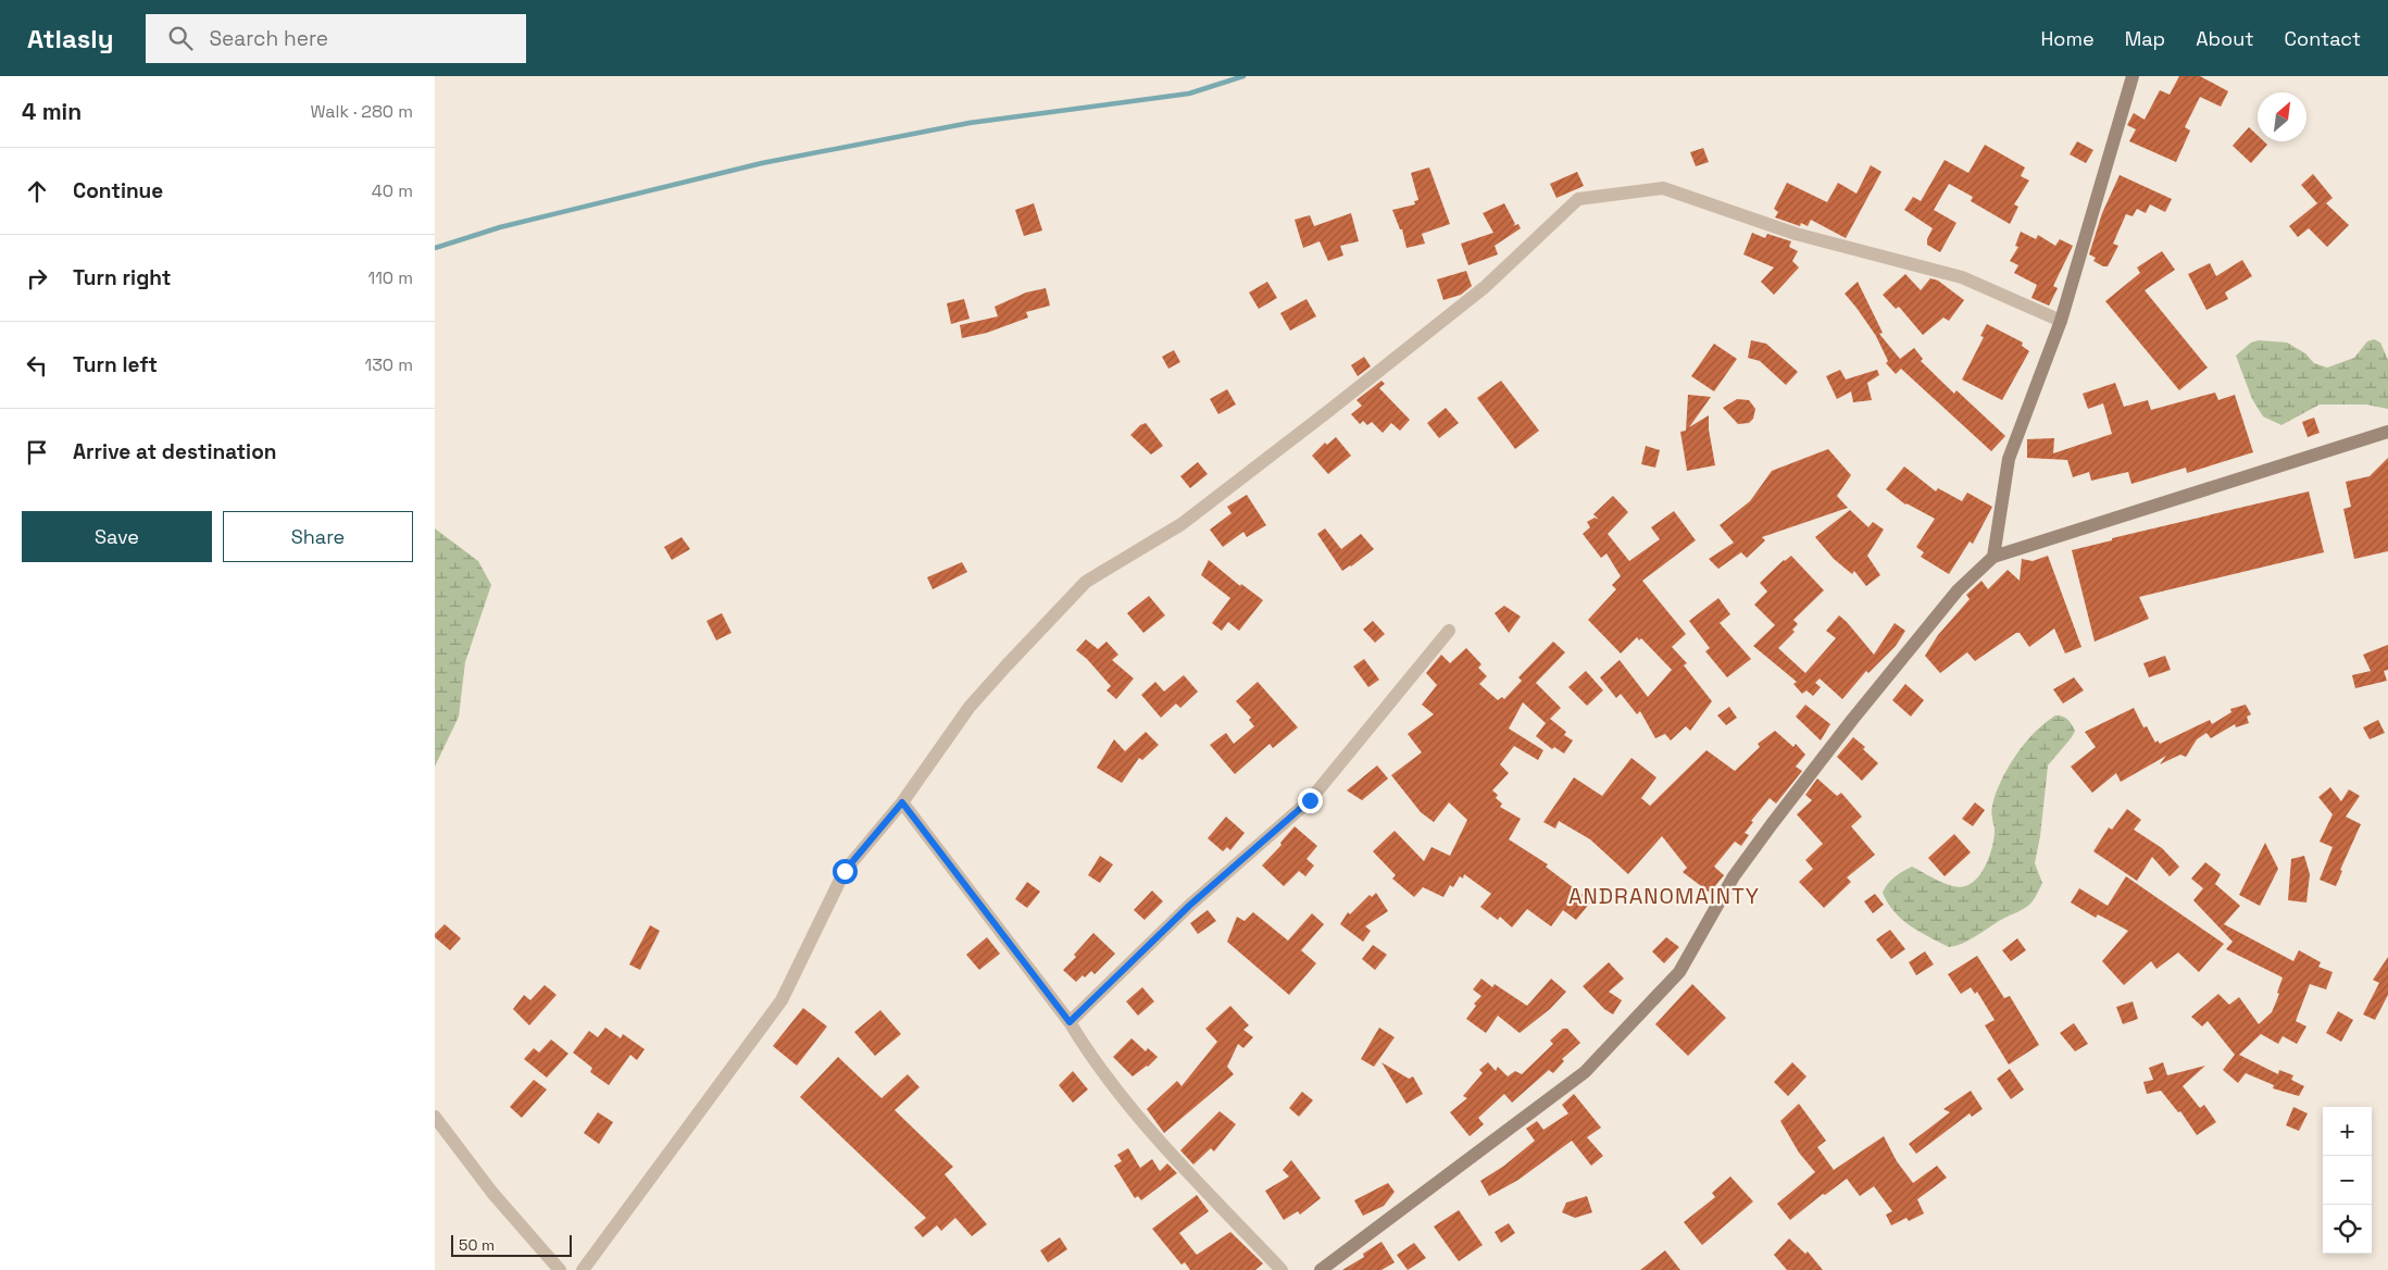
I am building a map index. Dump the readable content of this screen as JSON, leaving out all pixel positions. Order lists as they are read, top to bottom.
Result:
{
  "districts": ["ANDRANOMAINTY"],
  "scale_bar": "50 m",
  "north": "top right",
  "page": {
    "header": "Atlasly",
    "search": "Search here",
    "nav": [
      "Home",
      "Map",
      "About",
      "Contact"
    ],
    "heading": ["4 min", "Walk · 280 m"],
    "list": [
      ["Continue", "40 m"],
      ["Turn right", "110 m"],
      ["Turn left", "130 m"],
      "Arrive at destination"
    ],
    "buttons": ["Save", "Share"],
    "map_buttons": ["+", "−"],
    "scale": "50 m"
  }
}
